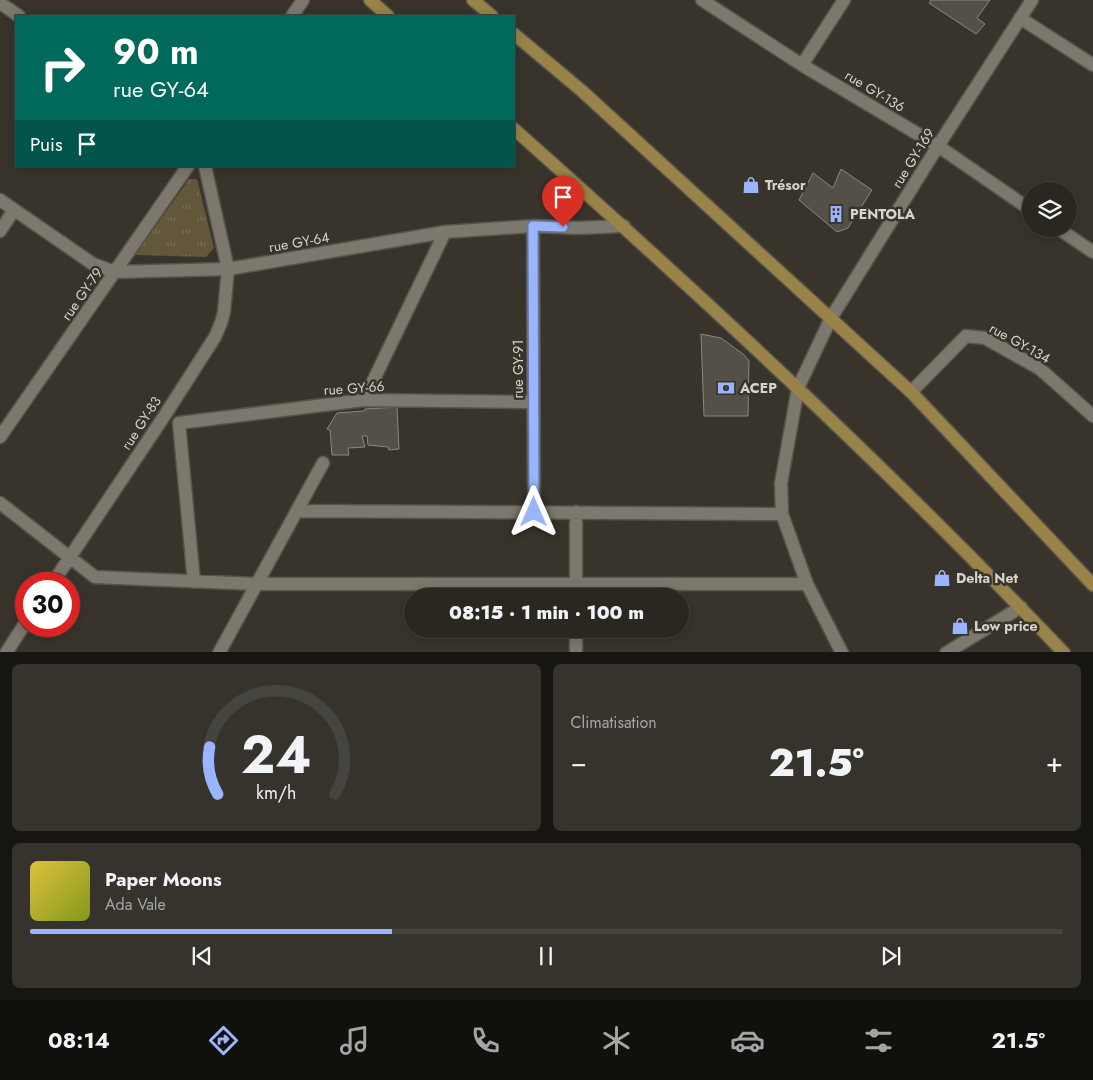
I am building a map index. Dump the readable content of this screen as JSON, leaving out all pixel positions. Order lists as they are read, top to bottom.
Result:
{
  "streets": {
    "street": [
      "rue GY-136",
      "rue GY-169",
      "rue GY-64",
      "rue GY-79",
      "rue GY-134",
      "rue GY-91",
      "rue GY-66",
      "rue GY-83"
    ]
  },
  "crossings": [
    ["rue GY-136", "rue GY-169"],
    ["rue GY-64", "rue GY-79"],
    ["rue GY-64", "rue GY-91"],
    ["rue GY-64", "rue GY-83"],
    ["rue GY-91", "rue GY-66"]
  ],
  "places": {
    "shop": ["Trésor", "Delta Net", "Low price"],
    "building": ["PENTOLA"],
    "bank": ["ACEP"]
  },
  "page": {
    "turn": ["90 m", "rue GY-64"],
    "then": "Puis",
    "limit": "30",
    "trip": "08:15 · 1 min · 100 m",
    "tile": "Climatisation",
    "heat": ["−", "21.5°", "+"],
    "song": ["Paper Moons", "Ada Vale"],
    "tabs": ["08:14", "21.5°"],
    "gauge": ["24", "km/h"]
  }
}
